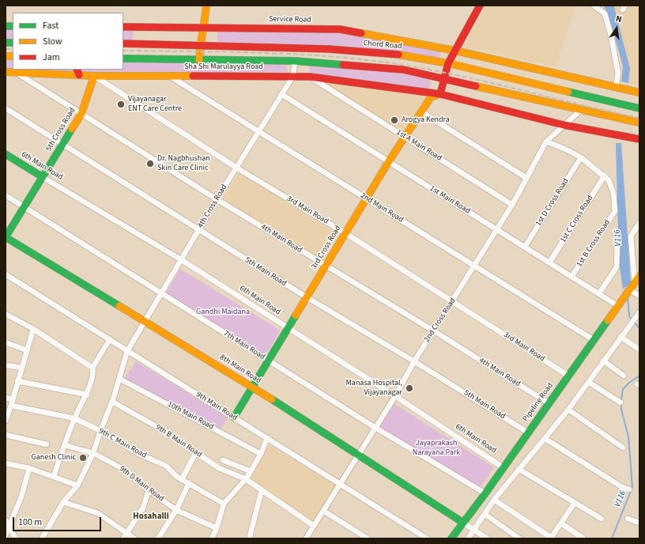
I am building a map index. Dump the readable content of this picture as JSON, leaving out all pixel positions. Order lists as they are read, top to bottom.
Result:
{
  "streets": {
    "street": [
      "Service Road",
      "Chord Road",
      "Sha Shi Marulayya Road",
      "5th Cross Road",
      "1st A Main Road",
      "6th Main Road",
      "1st Main Road",
      "1st D Cross Road",
      "4th Cross Road",
      "2nd Main Road",
      "3rd Main Road",
      "1st C Cross Road",
      "4th Main Road",
      "1st B Cross Road",
      "3rd Cross Road",
      "5th Main Road",
      "2nd Cross Road",
      "7th Main Road",
      "8th Main Road",
      "Pipeline Road",
      "9th Main Road",
      "10th Main Road",
      "9th B Main Road",
      "9th C Main Road",
      "9th D Main Road"
    ]
  },
  "crossings": [
    ["Sha Shi Marulayya Road", "5th Cross Road"],
    ["Sha Shi Marulayya Road", "1st A Main Road"],
    ["Sha Shi Marulayya Road", "4th Cross Road"],
    ["Sha Shi Marulayya Road", "2nd Main Road"],
    ["Sha Shi Marulayya Road", "3rd Main Road"],
    ["Sha Shi Marulayya Road", "4th Main Road"],
    ["Sha Shi Marulayya Road", "3rd Cross Road"],
    ["Sha Shi Marulayya Road", "2nd Cross Road"],
    ["5th Cross Road", "6th Main Road"],
    ["5th Cross Road", "3rd Main Road"],
    ["5th Cross Road", "4th Main Road"],
    ["5th Cross Road", "5th Main Road"],
    ["5th Cross Road", "7th Main Road"],
    ["5th Cross Road", "8th Main Road"],
    ["1st A Main Road", "3rd Cross Road"],
    ["1st A Main Road", "2nd Cross Road"],
    ["6th Main Road", "4th Cross Road"],
    ["6th Main Road", "3rd Cross Road"],
    ["6th Main Road", "2nd Cross Road"],
    ["6th Main Road", "Pipeline Road"],
    ["1st Main Road", "1st D Cross Road"],
    ["1st Main Road", "4th Cross Road"],
    ["1st Main Road", "1st C Cross Road"],
    ["1st Main Road", "1st B Cross Road"],
    ["1st Main Road", "3rd Cross Road"],
    ["1st Main Road", "2nd Cross Road"],
    ["1st Main Road", "Pipeline Road"],
    ["4th Cross Road", "2nd Main Road"],
    ["4th Cross Road", "3rd Main Road"],
    ["4th Cross Road", "4th Main Road"],
    ["4th Cross Road", "5th Main Road"],
    ["4th Cross Road", "7th Main Road"],
    ["4th Cross Road", "8th Main Road"],
    ["4th Cross Road", "9th Main Road"],
    ["4th Cross Road", "10th Main Road"],
    ["4th Cross Road", "9th B Main Road"],
    ["4th Cross Road", "9th C Main Road"],
    ["4th Cross Road", "9th D Main Road"],
    ["2nd Main Road", "3rd Cross Road"],
    ["2nd Main Road", "2nd Cross Road"],
    ["2nd Main Road", "Pipeline Road"],
    ["3rd Main Road", "3rd Cross Road"],
    ["3rd Main Road", "2nd Cross Road"],
    ["3rd Main Road", "Pipeline Road"],
    ["1st C Cross Road", "1st B Cross Road"],
    ["4th Main Road", "3rd Cross Road"],
    ["4th Main Road", "2nd Cross Road"],
    ["4th Main Road", "Pipeline Road"],
    ["3rd Cross Road", "5th Main Road"],
    ["3rd Cross Road", "7th Main Road"],
    ["3rd Cross Road", "8th Main Road"],
    ["3rd Cross Road", "9th Main Road"],
    ["5th Main Road", "2nd Cross Road"],
    ["5th Main Road", "Pipeline Road"],
    ["2nd Cross Road", "7th Main Road"],
    ["2nd Cross Road", "8th Main Road"],
    ["2nd Cross Road", "9th Main Road"],
    ["7th Main Road", "Pipeline Road"],
    ["8th Main Road", "Pipeline Road"]
  ],
  "districts": ["Hosahalli"],
  "water": ["V116"],
  "parks": ["Gandhi Maidana", "Jayaprakash Narayana Park"],
  "places": [
    "Vijayanagar ENT Care Centre",
    "Arogya Kendra",
    "Dr. Nagbhushan Skin Care Clinic",
    "Manasa Hospital, Vijayanagar",
    "Ganesh Clinic"
  ],
  "legend": ["Fast", "Slow", "Jam"],
  "scale_bar": "100 m",
  "north": "top"
}
